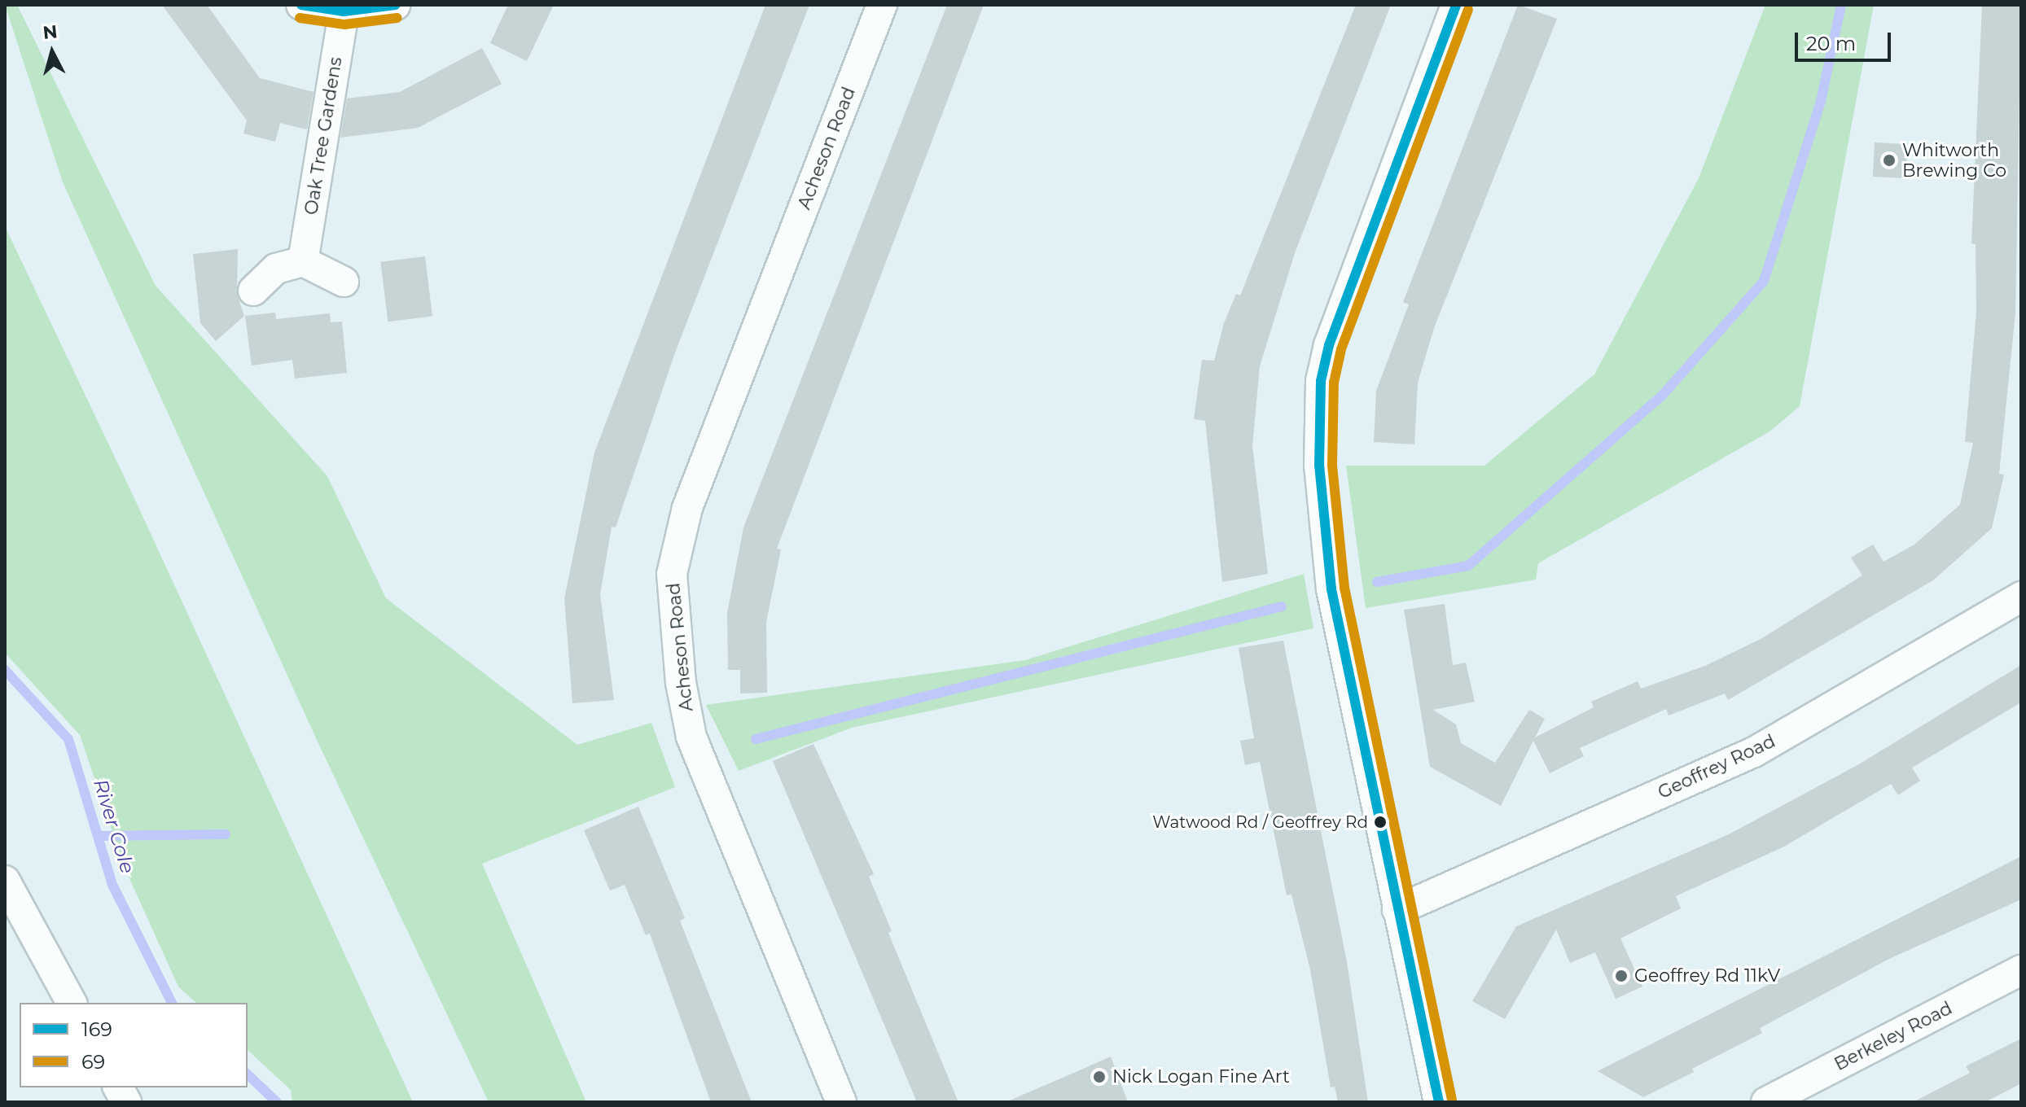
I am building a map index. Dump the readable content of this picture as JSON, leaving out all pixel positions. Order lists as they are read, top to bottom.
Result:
{
  "streets": {
    "street": [
      "Oak Tree Gardens",
      "Acheson Road",
      "Geoffrey Road",
      "Berkeley Road"
    ]
  },
  "water": ["River Cole"],
  "places": [
    "Whitworth Brewing Co",
    "Watwood Rd / Geoffrey Rd",
    "Geoffrey Rd 11kV",
    "Nick Logan Fine Art"
  ],
  "lines": ["transit line 169", "transit line 69"],
  "legend": ["169", "69"],
  "scale_bar": "20 m",
  "north": "top"
}
